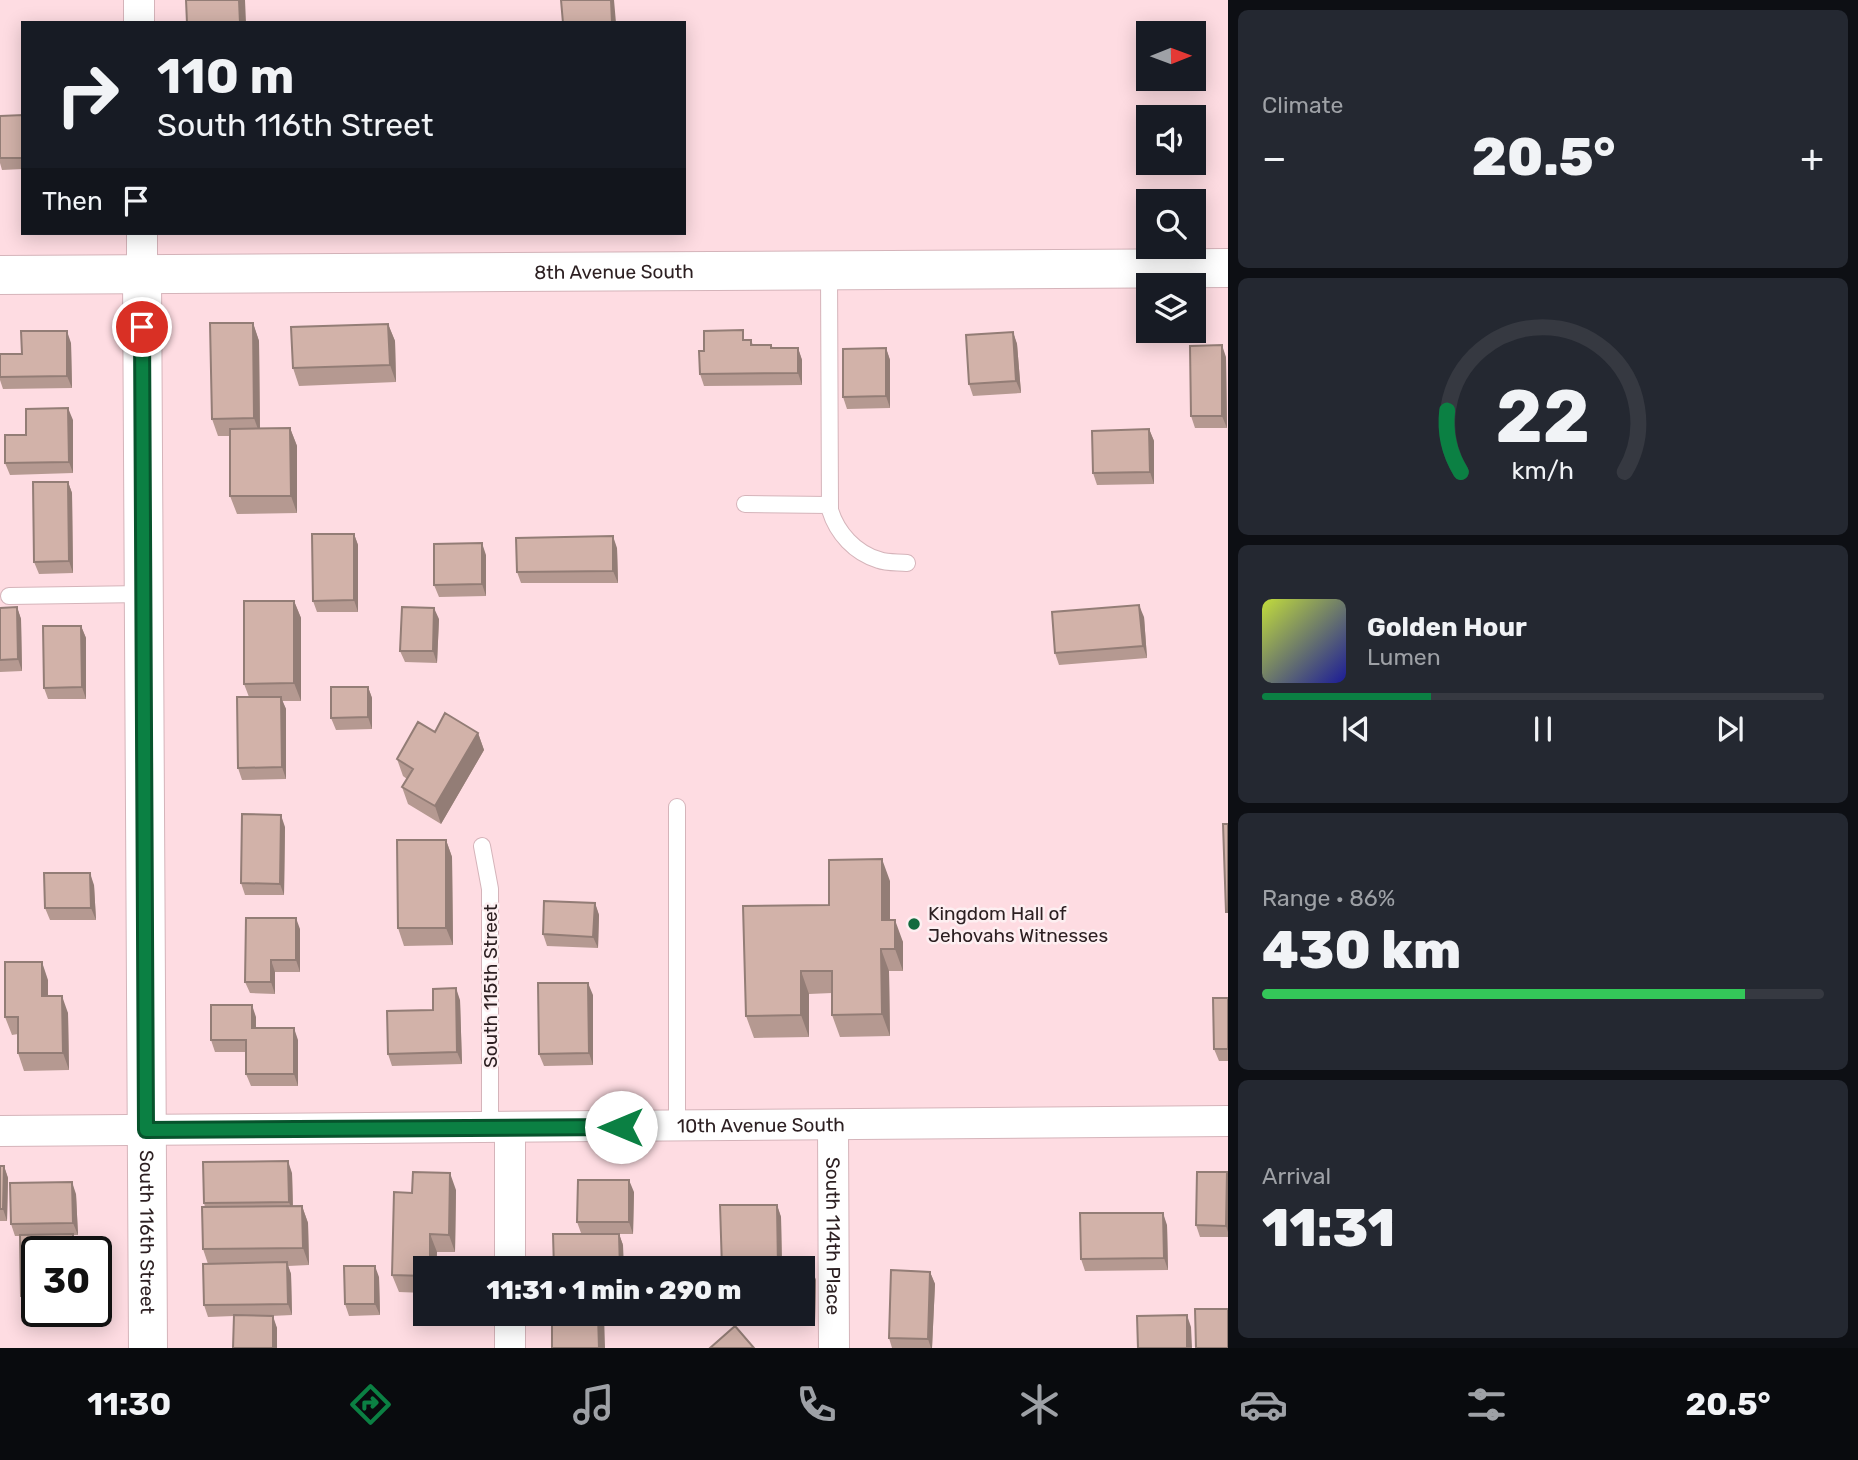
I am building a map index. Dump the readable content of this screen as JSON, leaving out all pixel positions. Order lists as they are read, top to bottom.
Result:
{
  "streets": {
    "street": [
      "8th Avenue South",
      "South 115th Street",
      "10th Avenue South",
      "South 116th Street",
      "South 114th Place"
    ]
  },
  "crossings": [
    ["8th Avenue South", "South 116th Street"],
    ["South 115th Street", "10th Avenue South"],
    ["10th Avenue South", "South 116th Street"],
    ["10th Avenue South", "South 114th Place"]
  ],
  "places": ["Kingdom Hall of Jehovahs Witnesses"],
  "north": "right",
  "page": {
    "tile": [
      "Climate",
      ["Range · 86%", "430 km"],
      ["Arrival", "11:31"]
    ],
    "turn": ["110 m", "South 116th Street"],
    "heat": ["−", "20.5°", "+"],
    "then": "Then",
    "song": ["Golden Hour", "Lumen"],
    "limit": "30",
    "trip": "11:31 · 1 min · 290 m",
    "tabs": ["11:30", "20.5°"],
    "gauge": ["22", "km/h"]
  }
}
